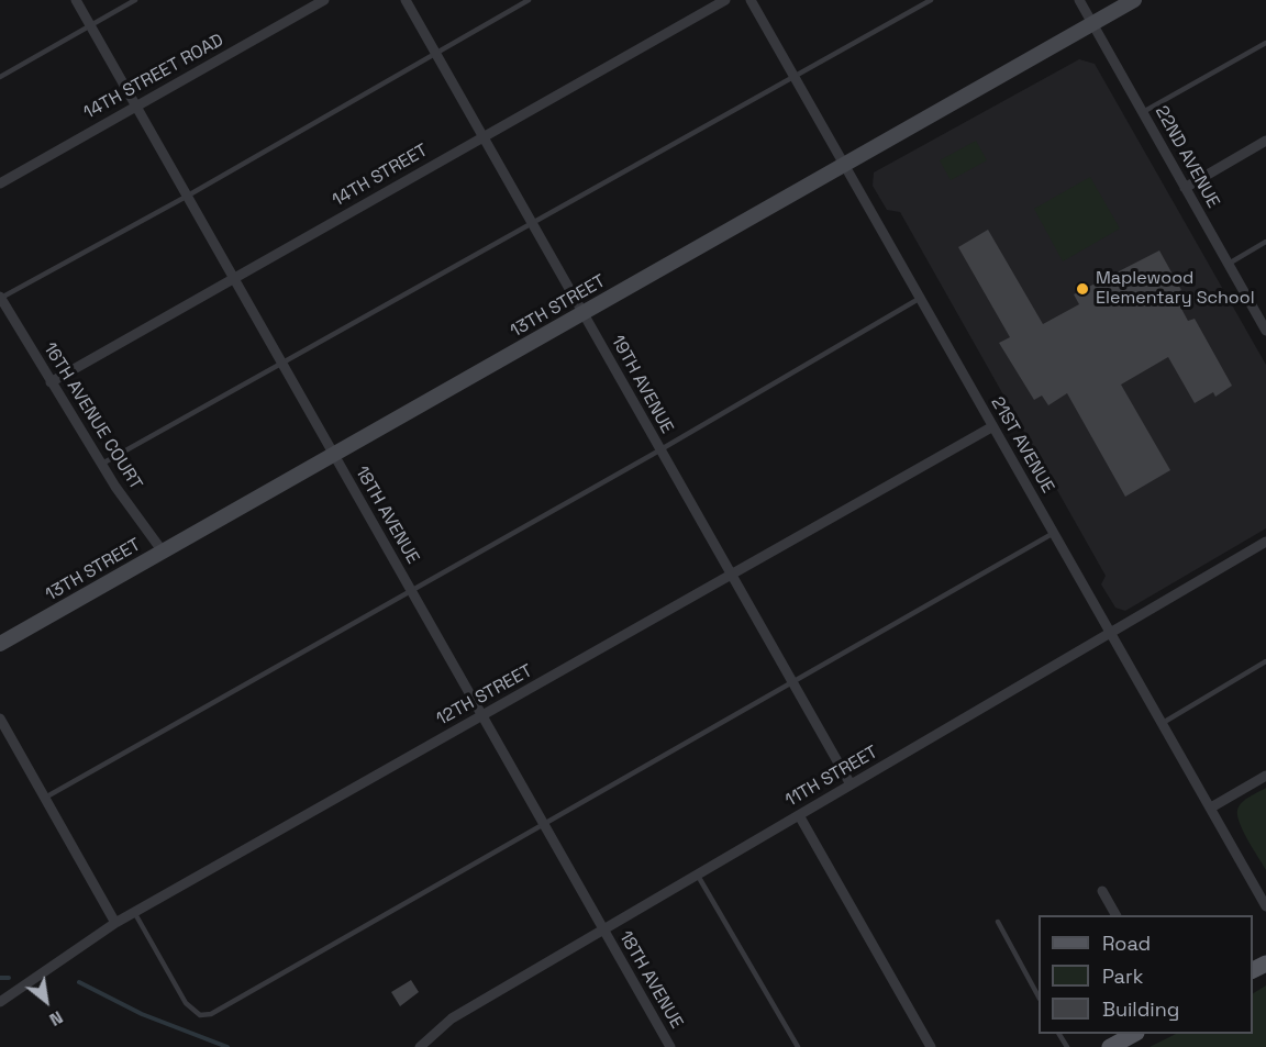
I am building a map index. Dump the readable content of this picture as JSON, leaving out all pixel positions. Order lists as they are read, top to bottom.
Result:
{
  "streets": {
    "street": [
      "14TH STREET ROAD",
      "22ND AVENUE",
      "14TH STREET",
      "13TH STREET",
      "19TH AVENUE",
      "16TH AVENUE COURT",
      "21ST AVENUE",
      "18TH AVENUE",
      "12TH STREET",
      "11TH STREET"
    ]
  },
  "crossings": [
    ["14TH STREET ROAD", "18TH AVENUE"],
    ["22ND AVENUE", "13TH STREET"],
    ["14TH STREET", "19TH AVENUE"],
    ["14TH STREET", "16TH AVENUE COURT"],
    ["14TH STREET", "18TH AVENUE"],
    ["13TH STREET", "19TH AVENUE"],
    ["13TH STREET", "16TH AVENUE COURT"],
    ["13TH STREET", "21ST AVENUE"],
    ["13TH STREET", "18TH AVENUE"],
    ["19TH AVENUE", "12TH STREET"],
    ["19TH AVENUE", "11TH STREET"],
    ["21ST AVENUE", "12TH STREET"],
    ["21ST AVENUE", "11TH STREET"],
    ["18TH AVENUE", "12TH STREET"],
    ["18TH AVENUE", "11TH STREET"]
  ],
  "places": ["Maplewood Elementary School"],
  "legend": ["Road", "Park", "Building"],
  "north": "bottom right"
}
